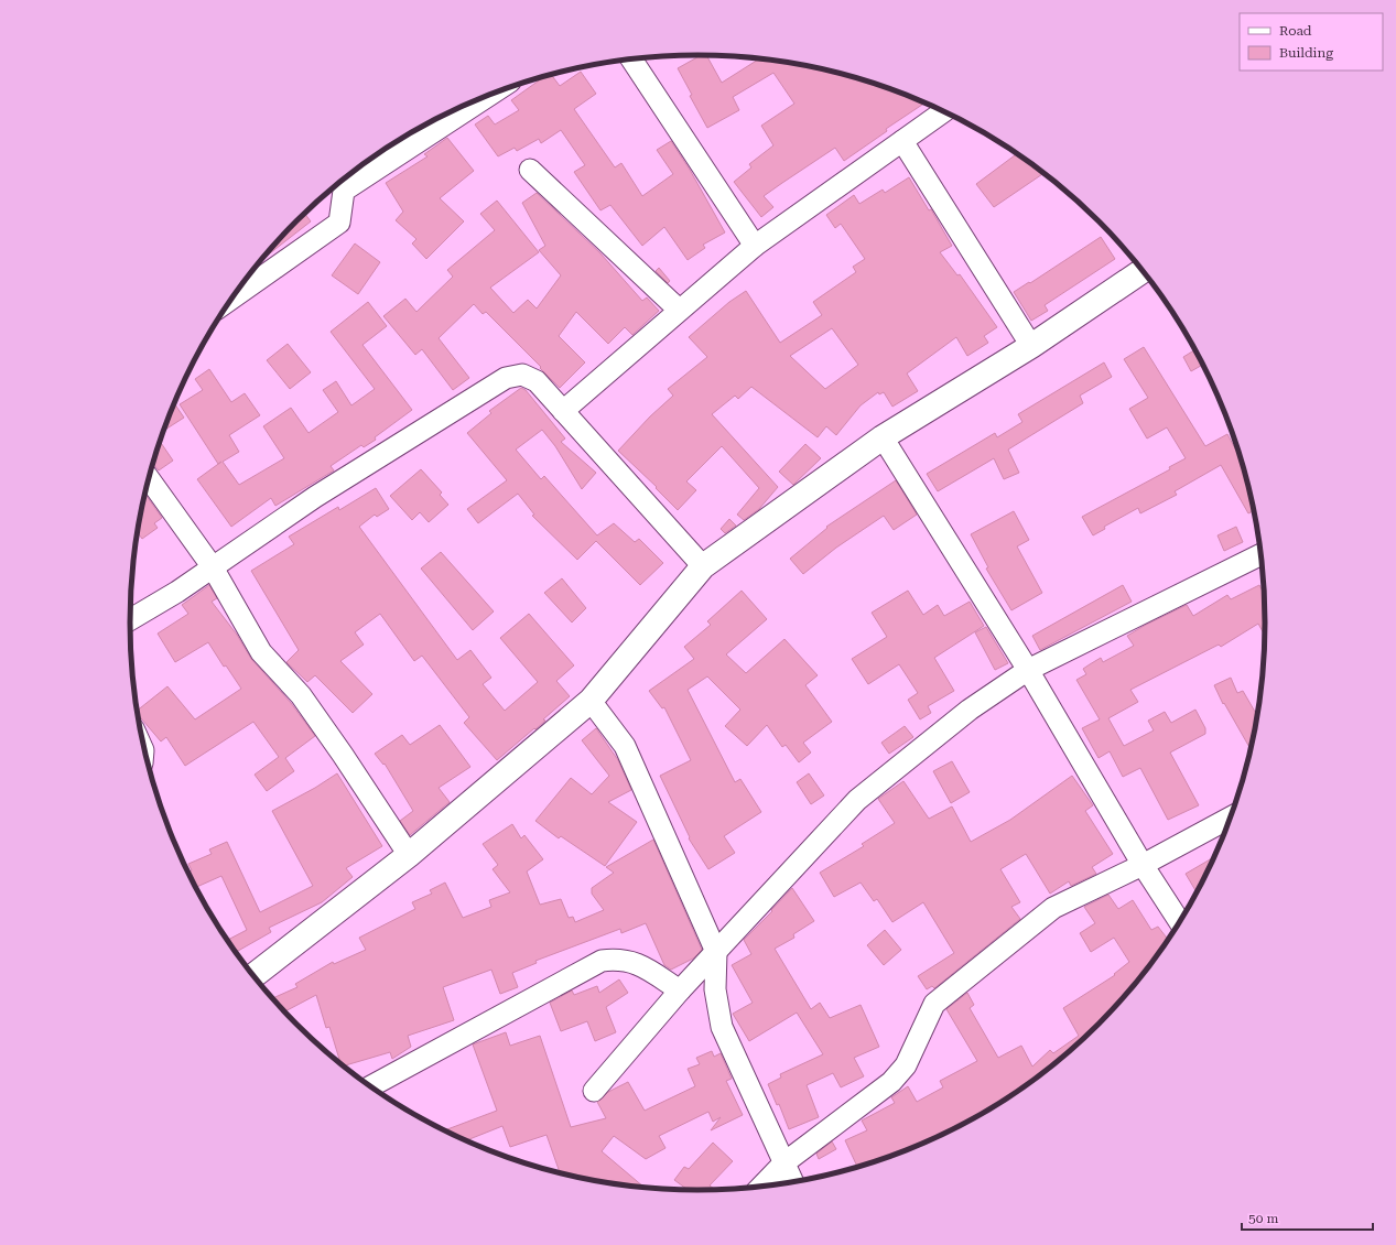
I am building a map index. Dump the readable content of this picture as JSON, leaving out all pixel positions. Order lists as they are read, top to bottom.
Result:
{
  "legend": ["Road", "Building"],
  "scale_bar": "50 m"
}
